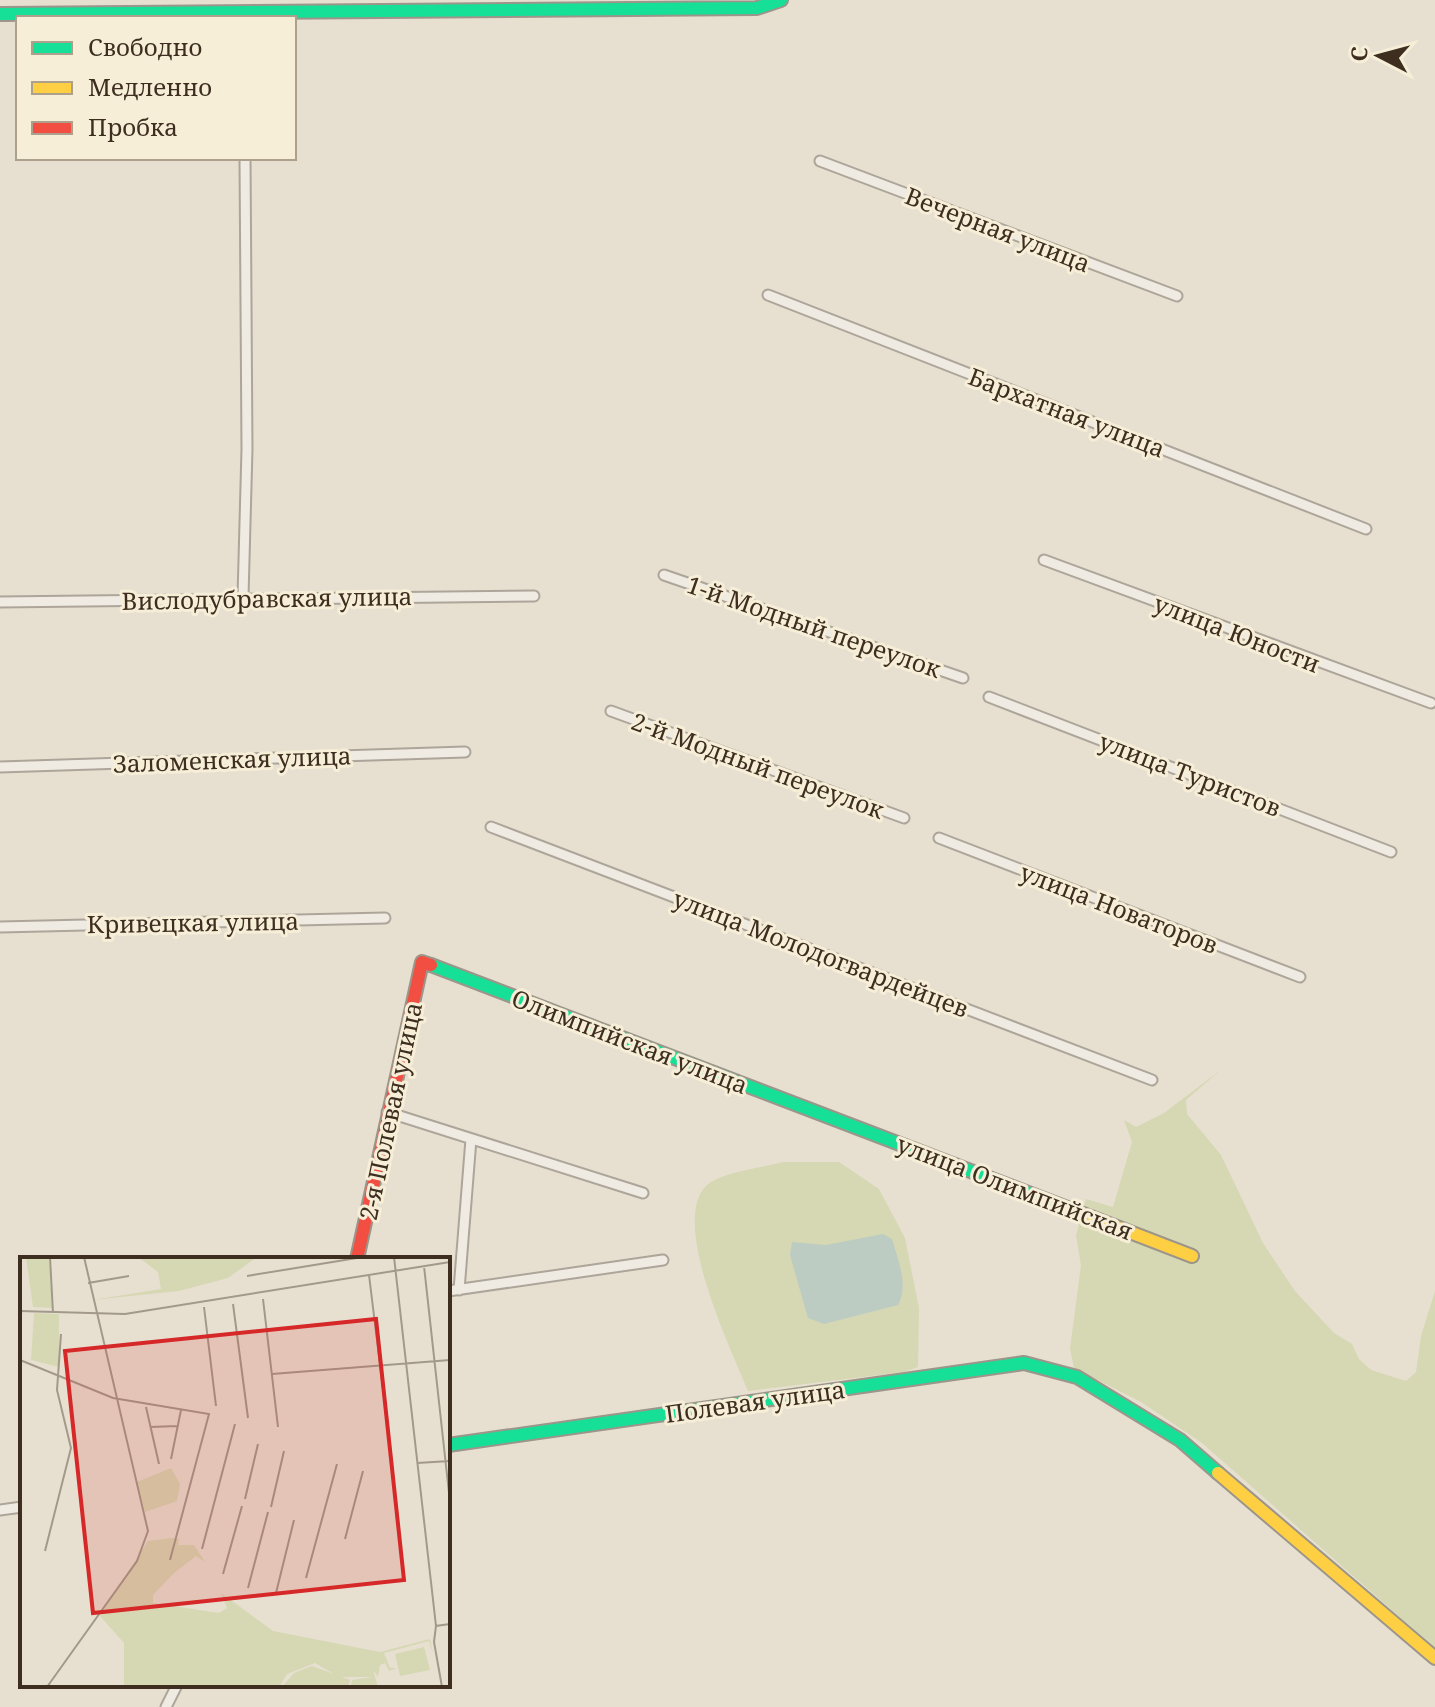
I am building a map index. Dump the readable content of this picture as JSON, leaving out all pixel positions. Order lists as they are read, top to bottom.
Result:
{
  "streets": {
    "street": [
      "Вечерная улица",
      "Бархатная улица",
      "Вислодубравская улица",
      "1-й Модный переулок",
      "улица Юности",
      "Заломенская улица",
      "2-й Модный переулок",
      "улица Туристов",
      "улица Новаторов",
      "Кривецкая улица",
      "улица Молодогвардейцев",
      "Олимпийская улица",
      "2-я Полевая улица",
      "улица Олимпийская",
      "Полевая улица"
    ]
  },
  "crossings": [
    ["Олимпийская улица", "2-я Полевая улица"],
    ["Олимпийская улица", "улица Олимпийская"]
  ],
  "legend": ["Свободно", "Медленно", "Пробка"],
  "north": "left"
}
